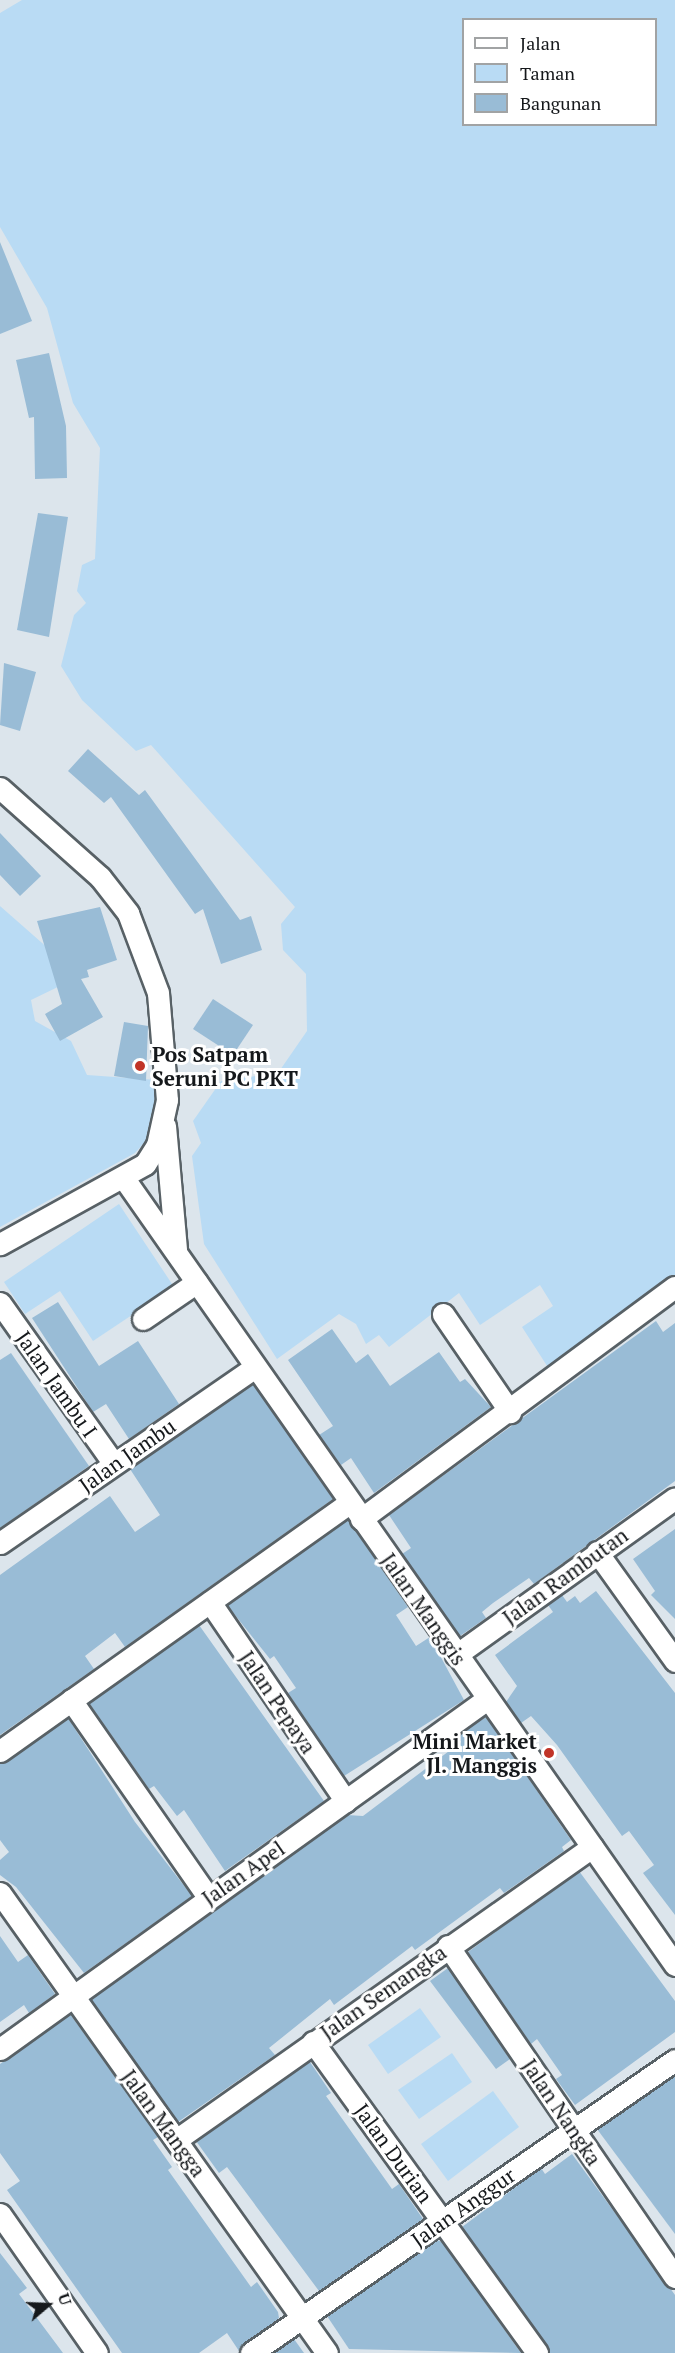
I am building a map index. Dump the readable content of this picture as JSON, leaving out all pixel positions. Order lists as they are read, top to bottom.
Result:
{
  "streets": {
    "street": [
      "Jalan Jambu I",
      "Jalan Jambu",
      "Jalan Rambutan",
      "Jalan Manggis",
      "Jalan Pepaya",
      "Jalan Apel",
      "Jalan Semangka",
      "Jalan Nangka",
      "Jalan Mangga",
      "Jalan Durian",
      "Jalan Anggur"
    ]
  },
  "crossings": [
    ["Jalan Jambu I", "Jalan Jambu"],
    ["Jalan Jambu", "Jalan Manggis"],
    ["Jalan Rambutan", "Jalan Manggis"],
    ["Jalan Manggis", "Jalan Apel"],
    ["Jalan Manggis", "Jalan Semangka"],
    ["Jalan Pepaya", "Jalan Apel"],
    ["Jalan Apel", "Jalan Mangga"],
    ["Jalan Semangka", "Jalan Nangka"],
    ["Jalan Semangka", "Jalan Mangga"],
    ["Jalan Semangka", "Jalan Durian"],
    ["Jalan Nangka", "Jalan Anggur"],
    ["Jalan Mangga", "Jalan Anggur"],
    ["Jalan Durian", "Jalan Anggur"]
  ],
  "places": ["Pos Satpam Seruni PC PKT", "Mini Market Jl. Manggis"],
  "legend": ["Jalan", "Taman", "Bangunan"],
  "north": "right"
}
